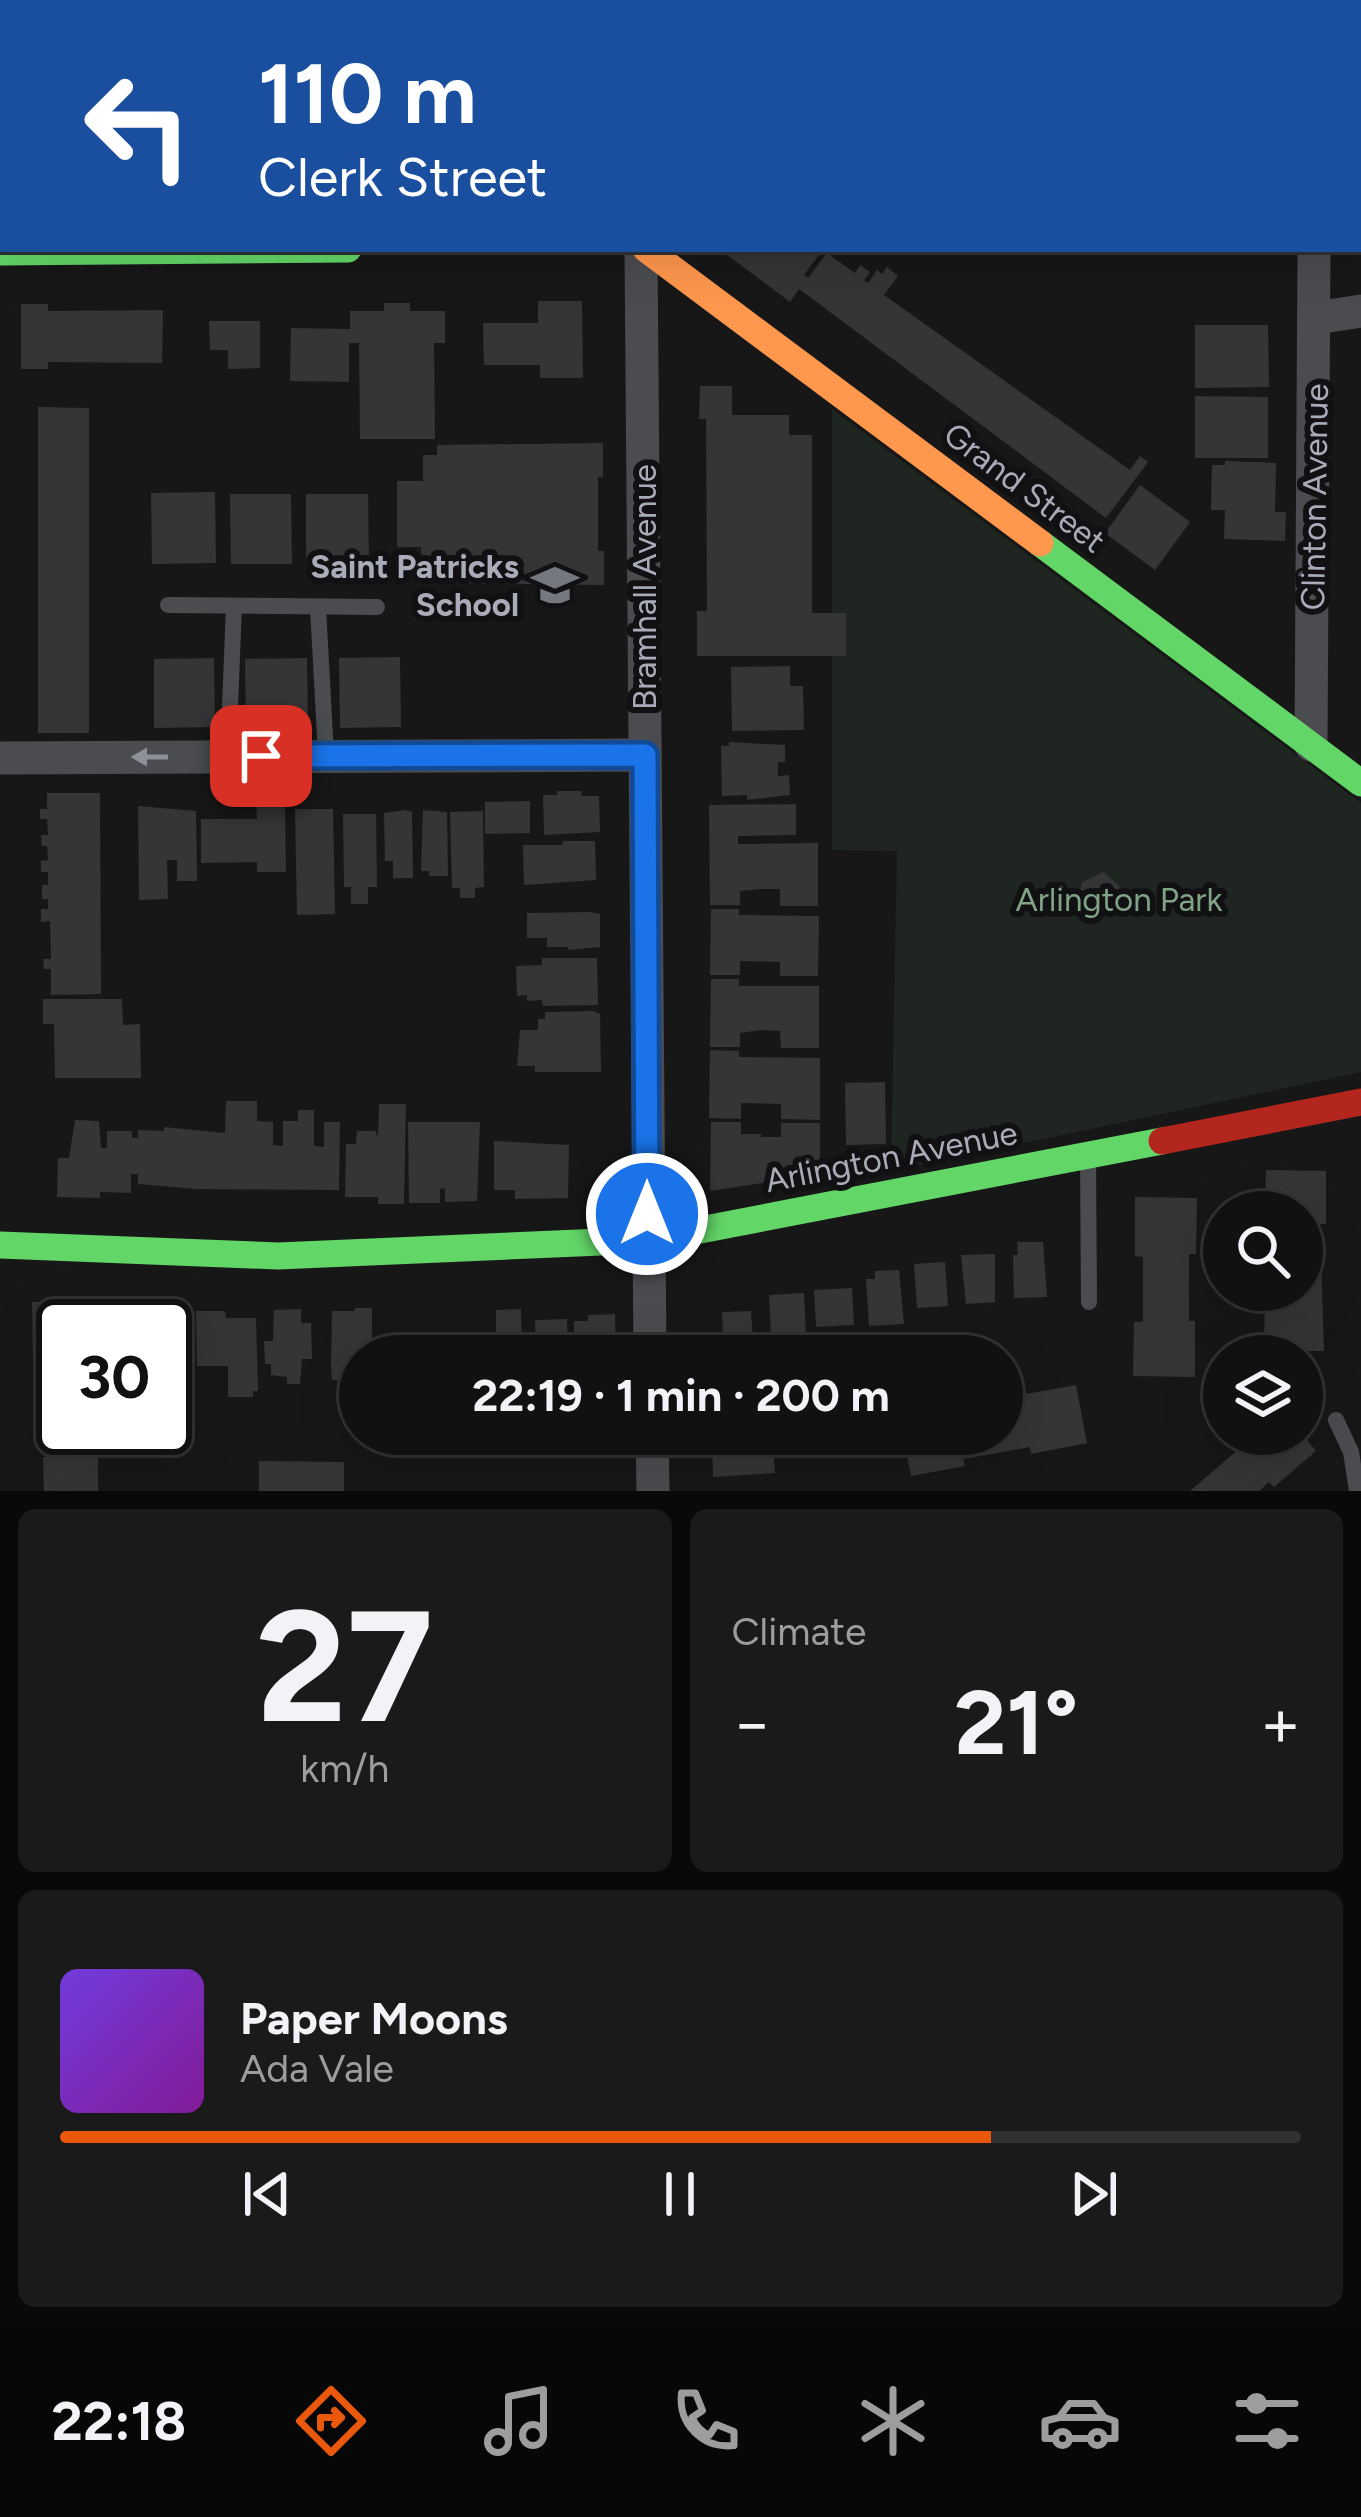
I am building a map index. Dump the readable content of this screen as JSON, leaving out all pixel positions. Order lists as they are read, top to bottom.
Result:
{
  "streets": {
    "street": [
      "Grand Street",
      "Clinton Avenue",
      "Bramhall Avenue",
      "Arlington Avenue"
    ]
  },
  "crossings": [
    ["Grand Street", "Clinton Avenue"],
    ["Bramhall Avenue", "Arlington Avenue"]
  ],
  "parks": ["Arlington Park"],
  "places": {
    "school or university": ["Saint Patricks School"]
  },
  "page": {
    "turn": ["110 m", "Clerk Street"],
    "limit": "30",
    "trip": "22:19 · 1 min · 200 m",
    "tile": [
      ["27", "km/h"],
      "Climate"
    ],
    "heat": ["−", "21°", "+"],
    "song": ["Paper Moons", "Ada Vale"],
    "tabs": "22:18"
  }
}
